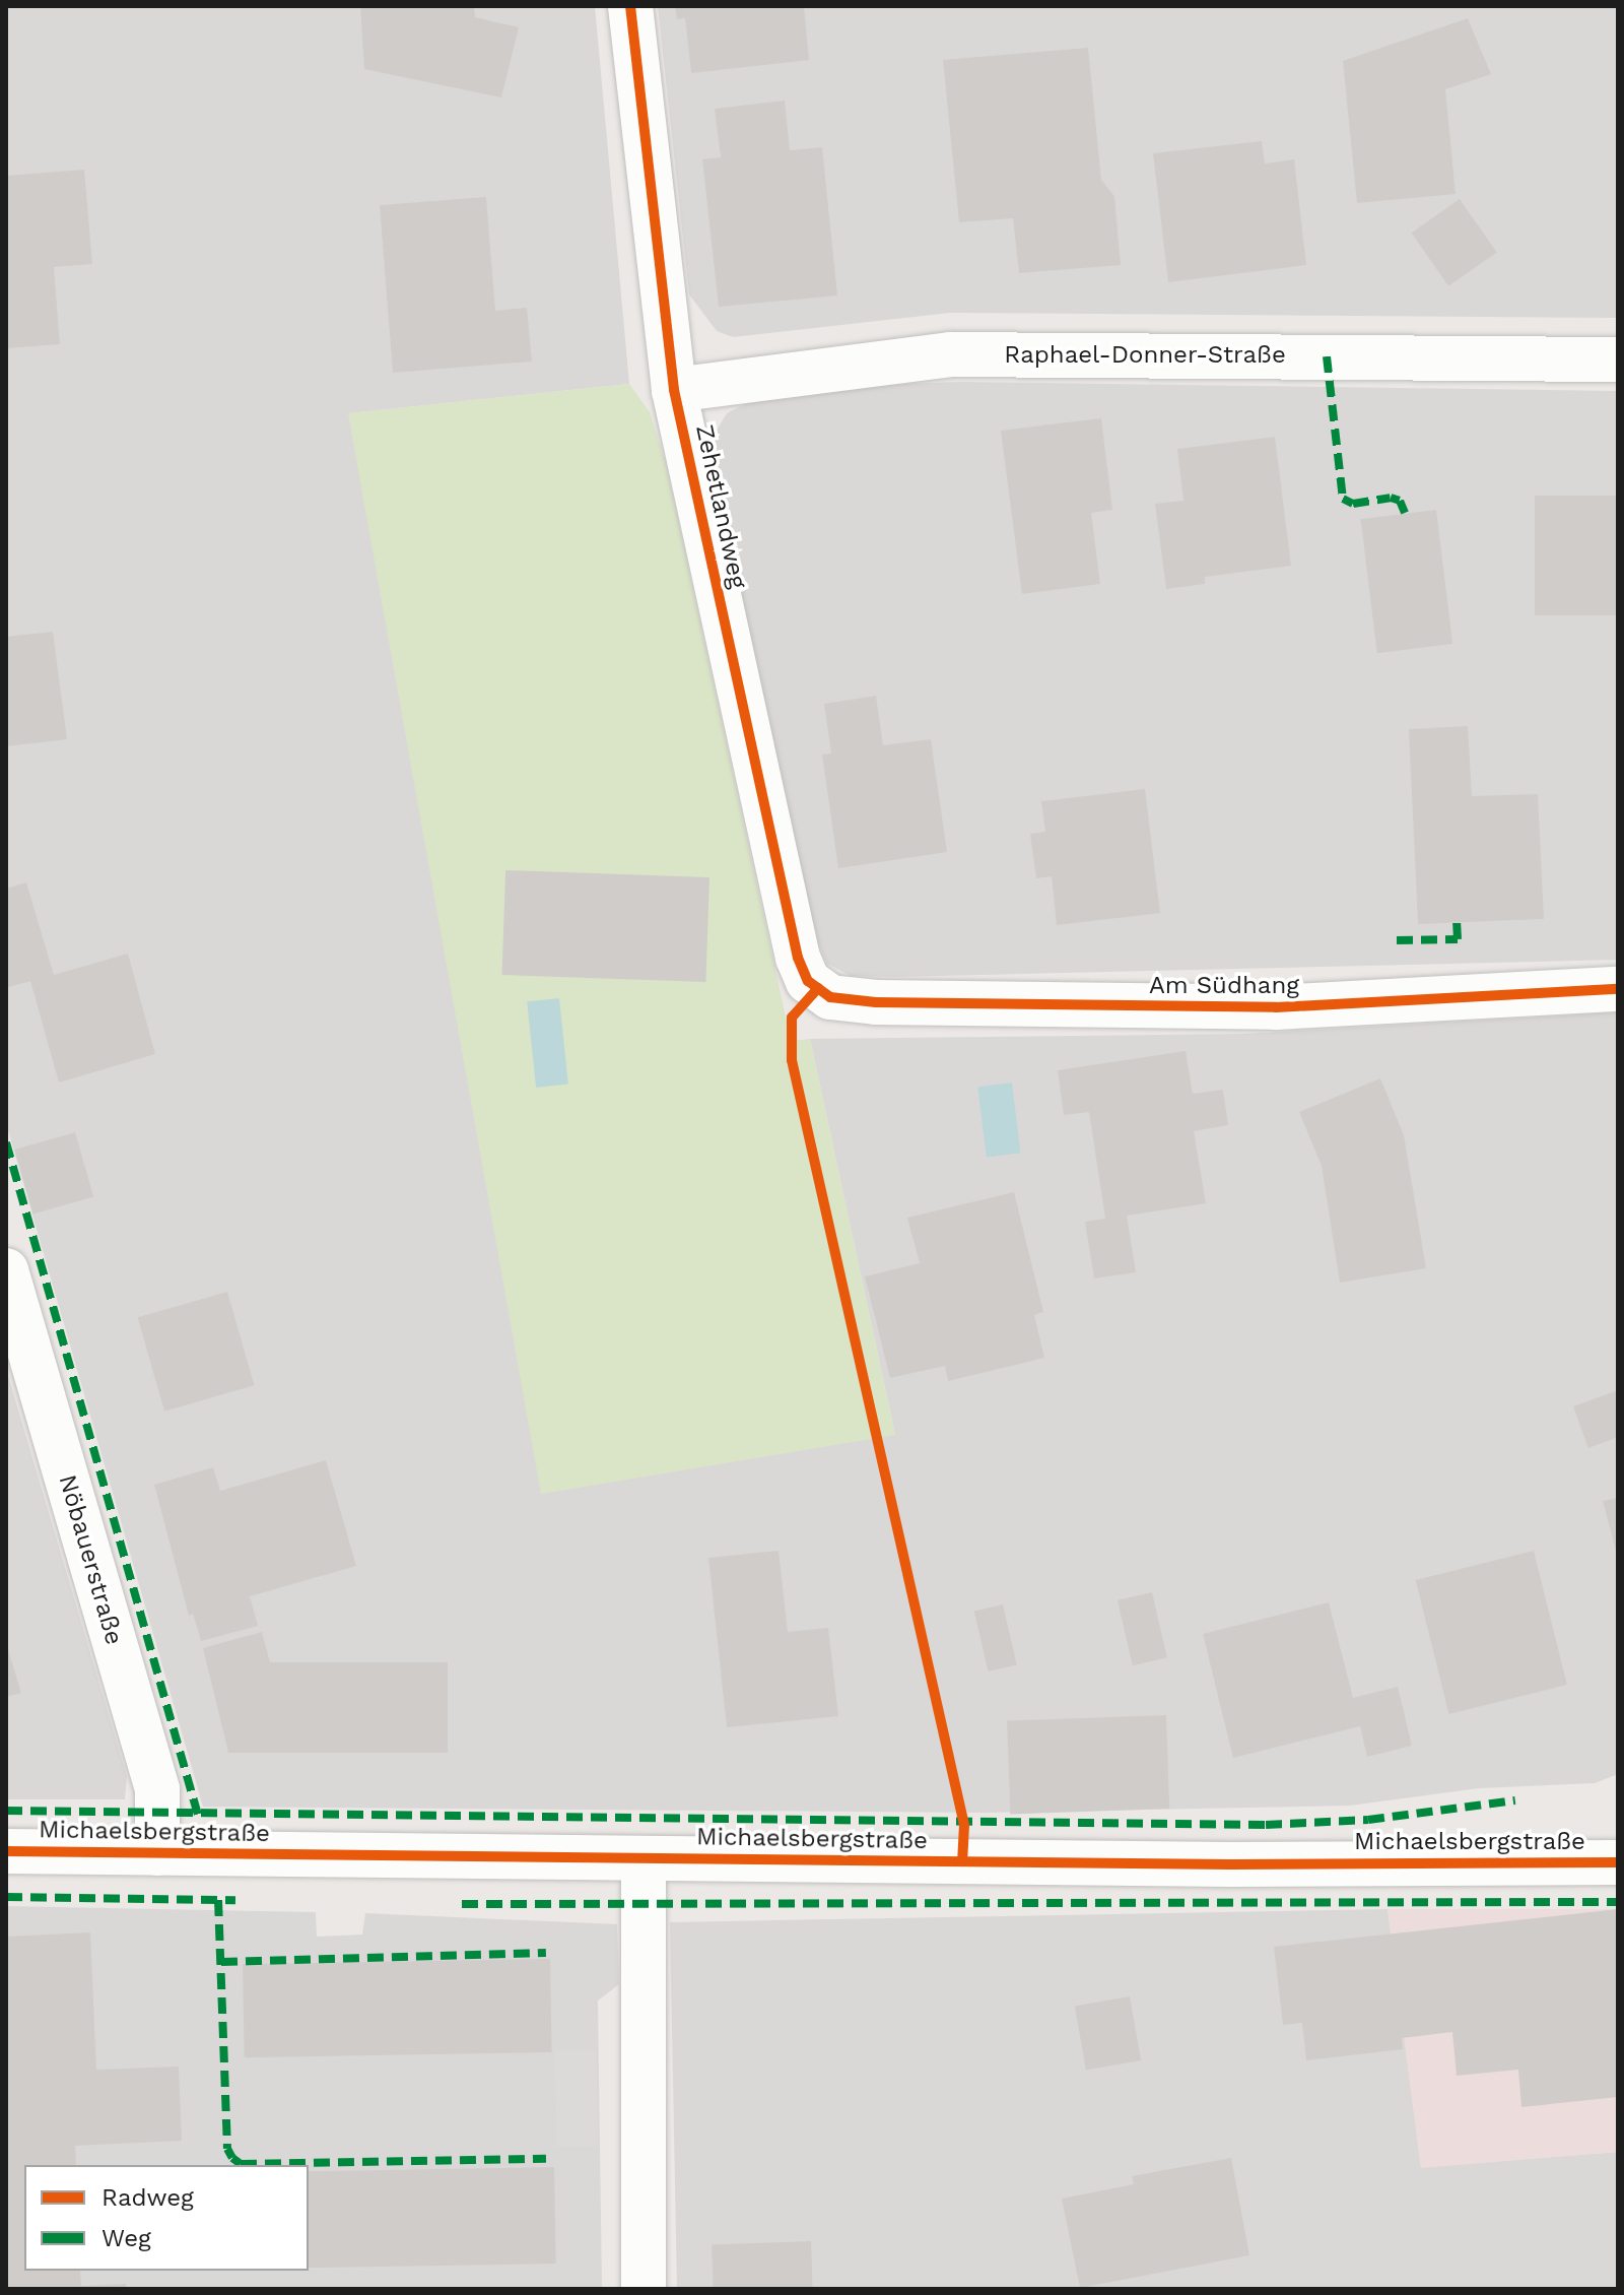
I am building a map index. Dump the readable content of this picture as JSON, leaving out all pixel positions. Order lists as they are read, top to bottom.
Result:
{
  "streets": {
    "street": [
      "Raphael-Donner-Straße",
      "Zehetlandweg",
      "Am Südhang",
      "Nöbauerstraße",
      "Michaelsbergstraße"
    ]
  },
  "crossings": [
    ["Raphael-Donner-Straße", "Zehetlandweg"],
    ["Zehetlandweg", "Am Südhang"],
    ["Nöbauerstraße", "Michaelsbergstraße"]
  ],
  "legend": ["Radweg", "Weg"]
}
